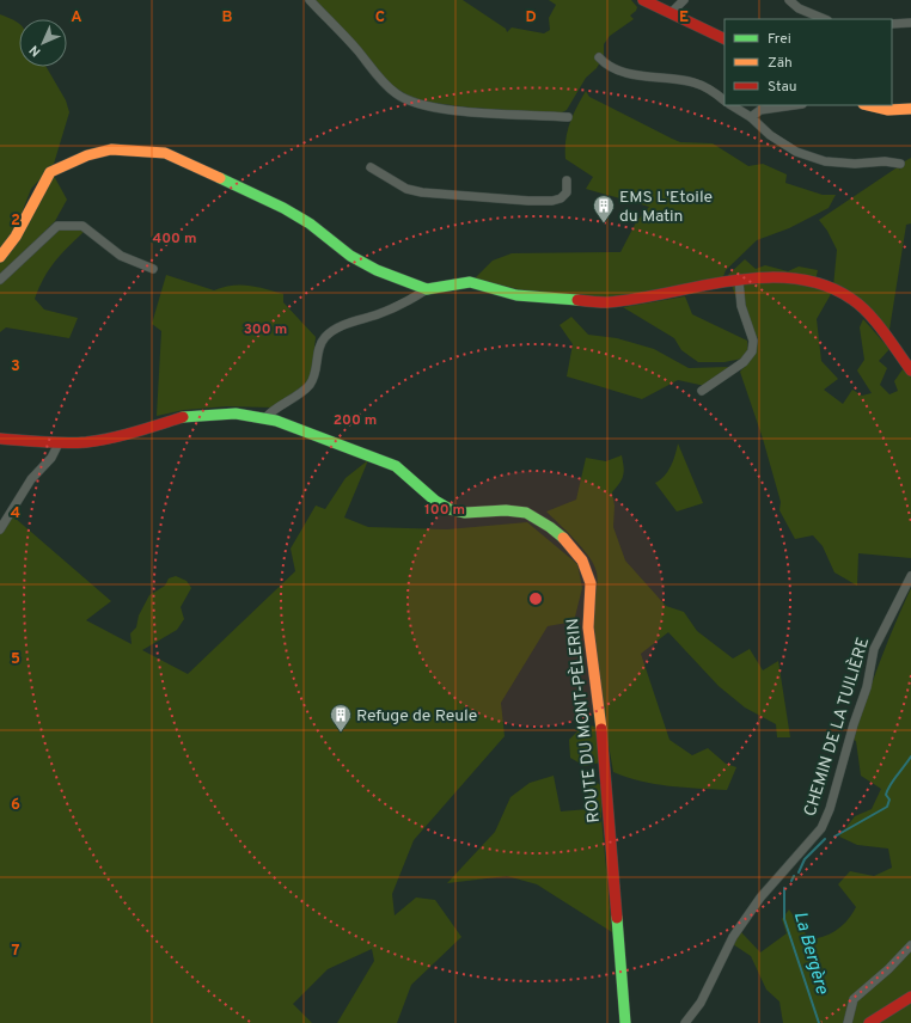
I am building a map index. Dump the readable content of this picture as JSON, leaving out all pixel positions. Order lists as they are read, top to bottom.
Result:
{
  "streets": {
    "street": ["ROUTE DU MONT-PÈLERIN", "CHEMIN DE LA TUILIÈRE"]
  },
  "water": ["La Bergère"],
  "places": {
    "building": ["EMS L'Etoile du Matin", "Refuge de Reule"]
  },
  "legend": ["Frei", "Zäh", "Stau"],
  "north": "bottom left",
  "grid": {
    "columns": [
      "A",
      "B",
      "C",
      "D",
      "E"
    ],
    "rows": [
      "2",
      "3",
      "4",
      "5",
      "6",
      "7"
    ]
  },
  "rings": [
    "400 m",
    "300 m",
    "200 m",
    "100 m"
  ]
}
